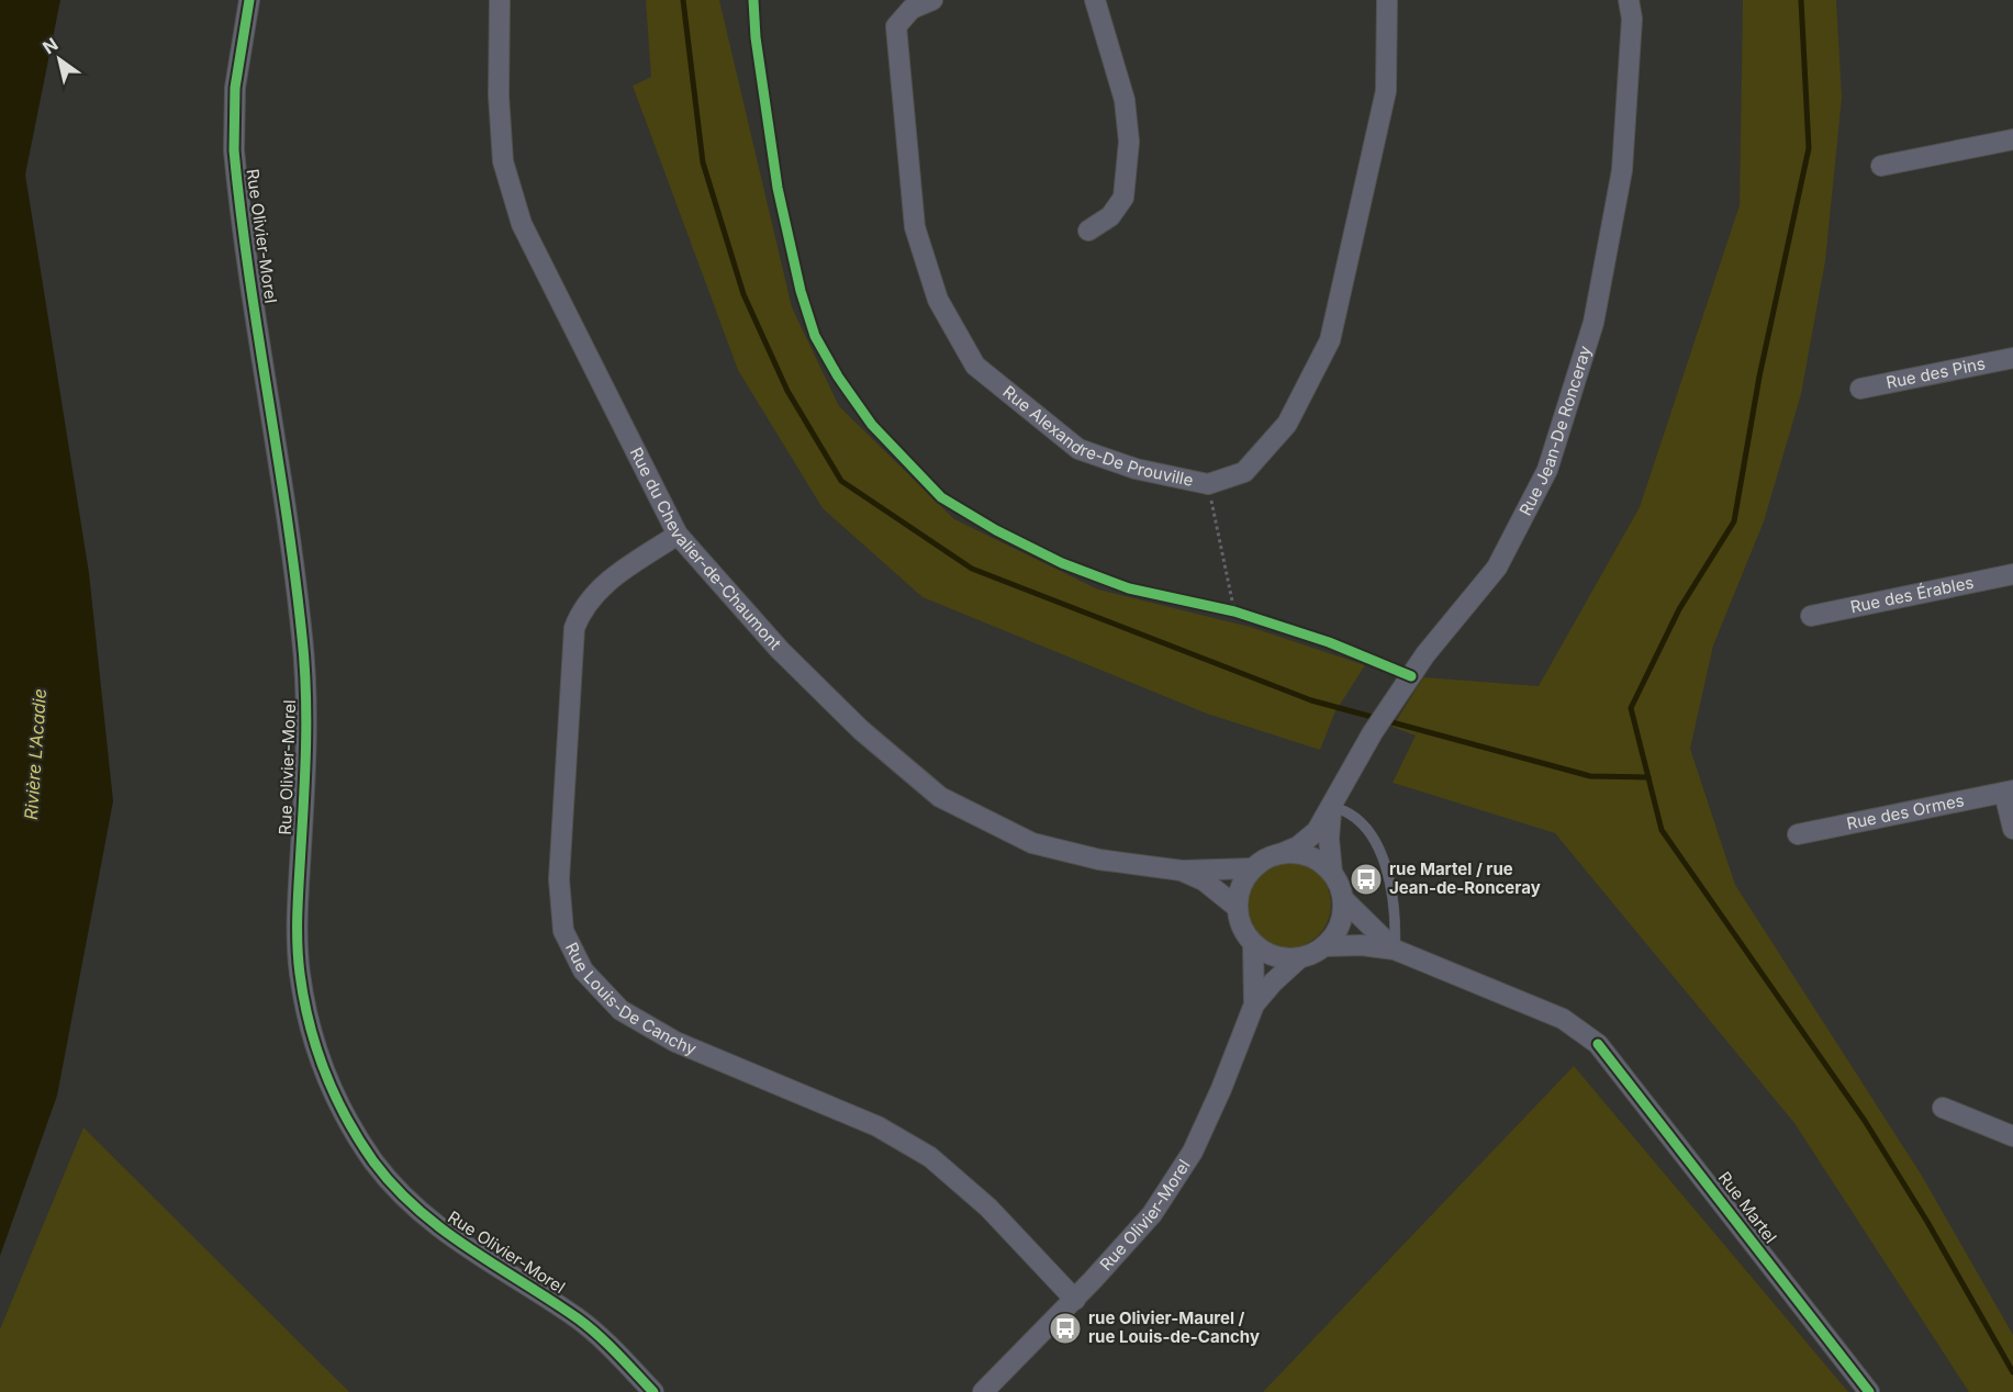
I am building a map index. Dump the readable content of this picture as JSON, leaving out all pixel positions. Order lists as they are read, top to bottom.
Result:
{
  "streets": {
    "street": [
      "Rue Olivier-Morel",
      "Rue des Pins",
      "Rue Jean-De Ronceray",
      "Rue Alexandre-De Prouville",
      "Rue du Chevalier-de-Chaumont",
      "Rue des Érables",
      "Rue des Ormes",
      "Rue Louis-De Canchy",
      "Rue Martel"
    ]
  },
  "crossings": [
    ["Rue Olivier-Morel", "Rue Jean-De Ronceray"],
    ["Rue Olivier-Morel", "Rue du Chevalier-de-Chaumont"],
    ["Rue Olivier-Morel", "Rue Louis-De Canchy"],
    ["Rue Jean-De Ronceray", "Rue du Chevalier-de-Chaumont"],
    ["Rue du Chevalier-de-Chaumont", "Rue Louis-De Canchy"]
  ],
  "water": ["Rivière L'Acadie"],
  "places": {
    "bus stop": ["rue Martel / rue Jean-de-Ronceray", "rue Olivier-Maurel / rue Louis-de-Canchy"]
  },
  "north": "top left"
}
